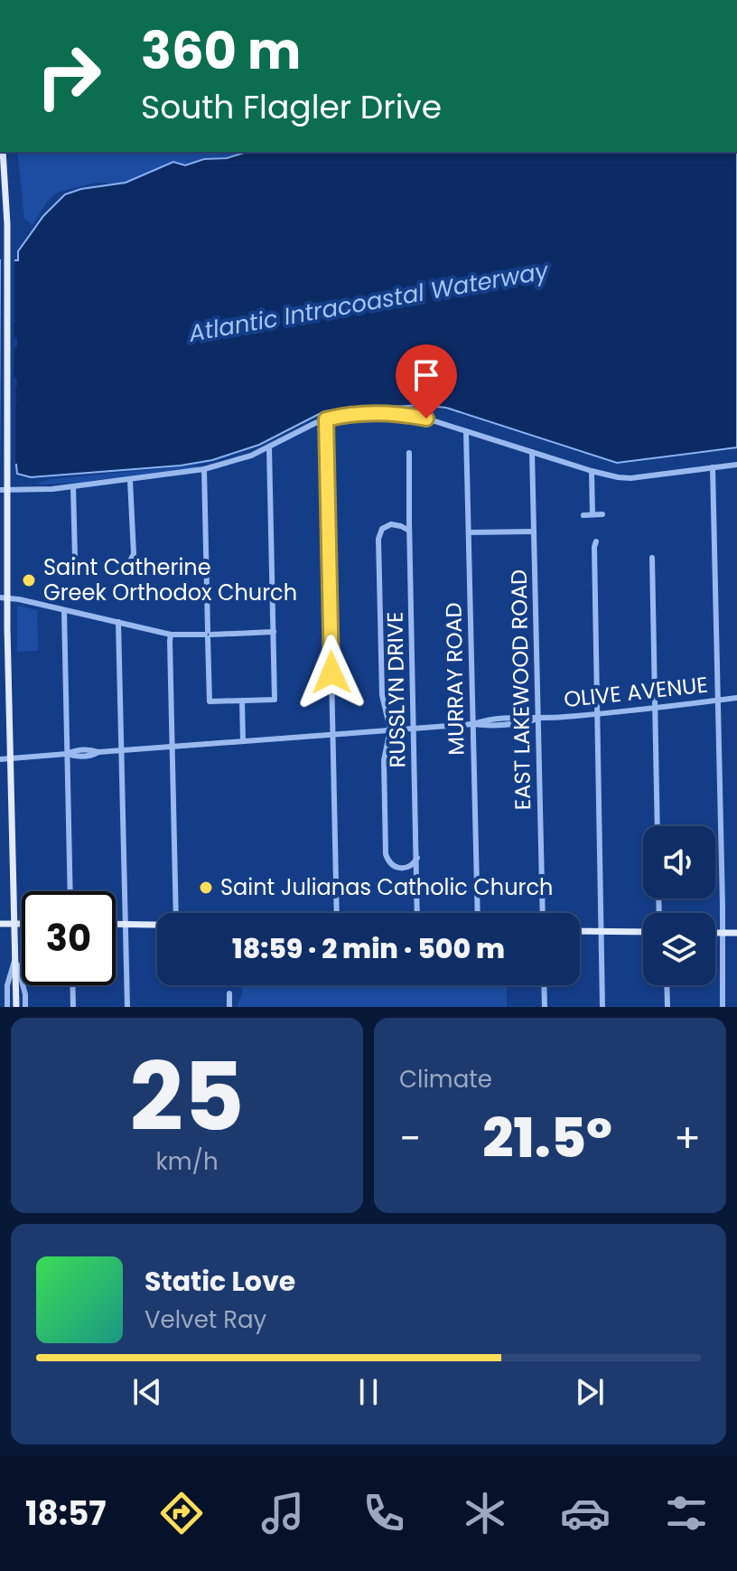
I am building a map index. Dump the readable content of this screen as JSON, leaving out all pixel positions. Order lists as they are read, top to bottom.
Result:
{
  "streets": {
    "street": [
      "MURRAY ROAD",
      "RUSSLYN DRIVE",
      "EAST LAKEWOOD ROAD",
      "OLIVE AVENUE"
    ]
  },
  "crossings": [
    ["MURRAY ROAD", "OLIVE AVENUE"],
    ["RUSSLYN DRIVE", "OLIVE AVENUE"],
    ["EAST LAKEWOOD ROAD", "OLIVE AVENUE"]
  ],
  "water": ["Atlantic Intracoastal Waterway"],
  "places": ["Saint Catherine Greek Orthodox Church", "Saint Julianas Catholic Church"],
  "page": {
    "turn": ["360 m", "South Flagler Drive"],
    "limit": "30",
    "trip": "18:59 · 2 min · 500 m",
    "tile": [
      ["25", "km/h"],
      "Climate"
    ],
    "heat": ["−", "21.5°", "+"],
    "song": ["Static Love", "Velvet Ray"],
    "tabs": "18:57"
  }
}
